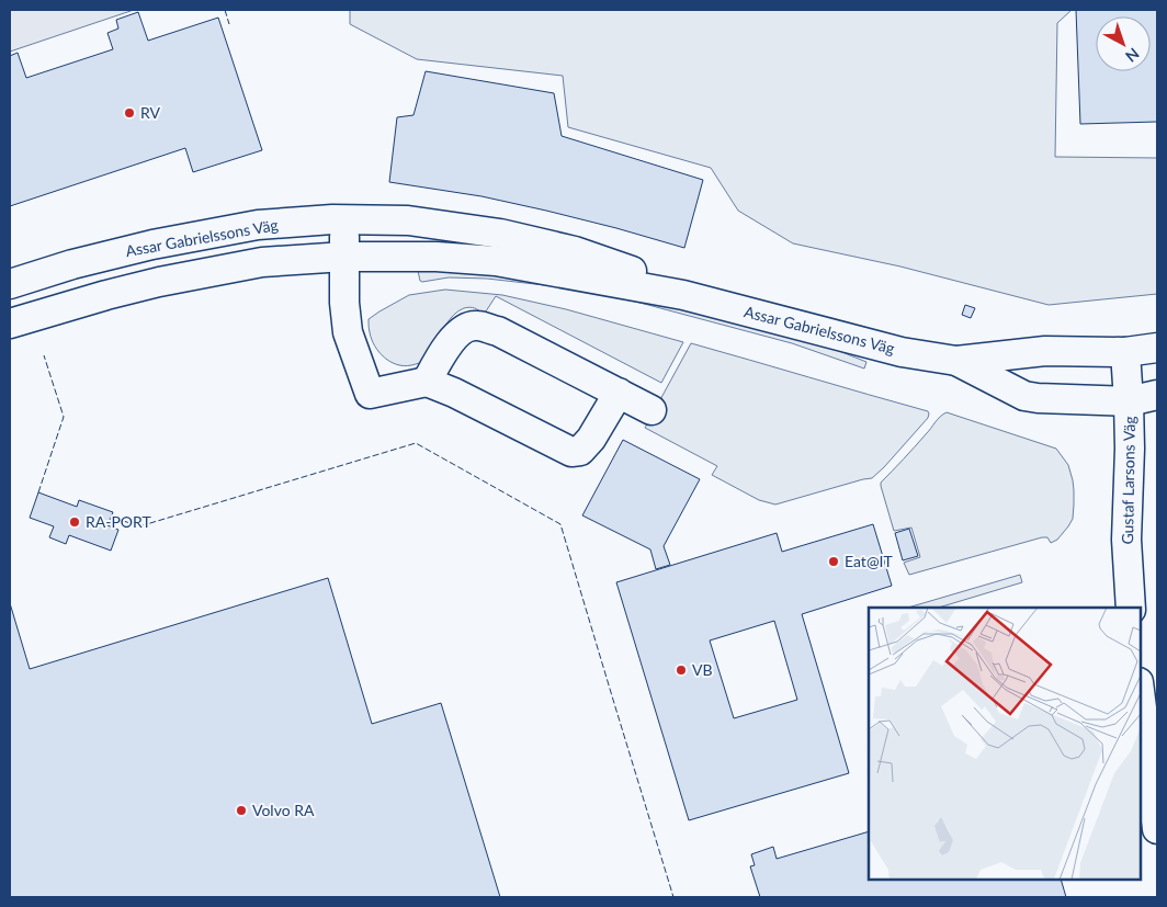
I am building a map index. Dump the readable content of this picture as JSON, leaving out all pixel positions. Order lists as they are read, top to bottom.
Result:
{
  "streets": {
    "street": ["Assar Gabrielssons Väg", "Gustaf Larsons Väg"]
  },
  "crossings": [
    ["Assar Gabrielssons Väg", "Gustaf Larsons Väg"]
  ],
  "places": [
    "RV",
    "RA-PORT",
    "Eat@IT",
    "VB",
    "Volvo RA"
  ],
  "north": "bottom right"
}
